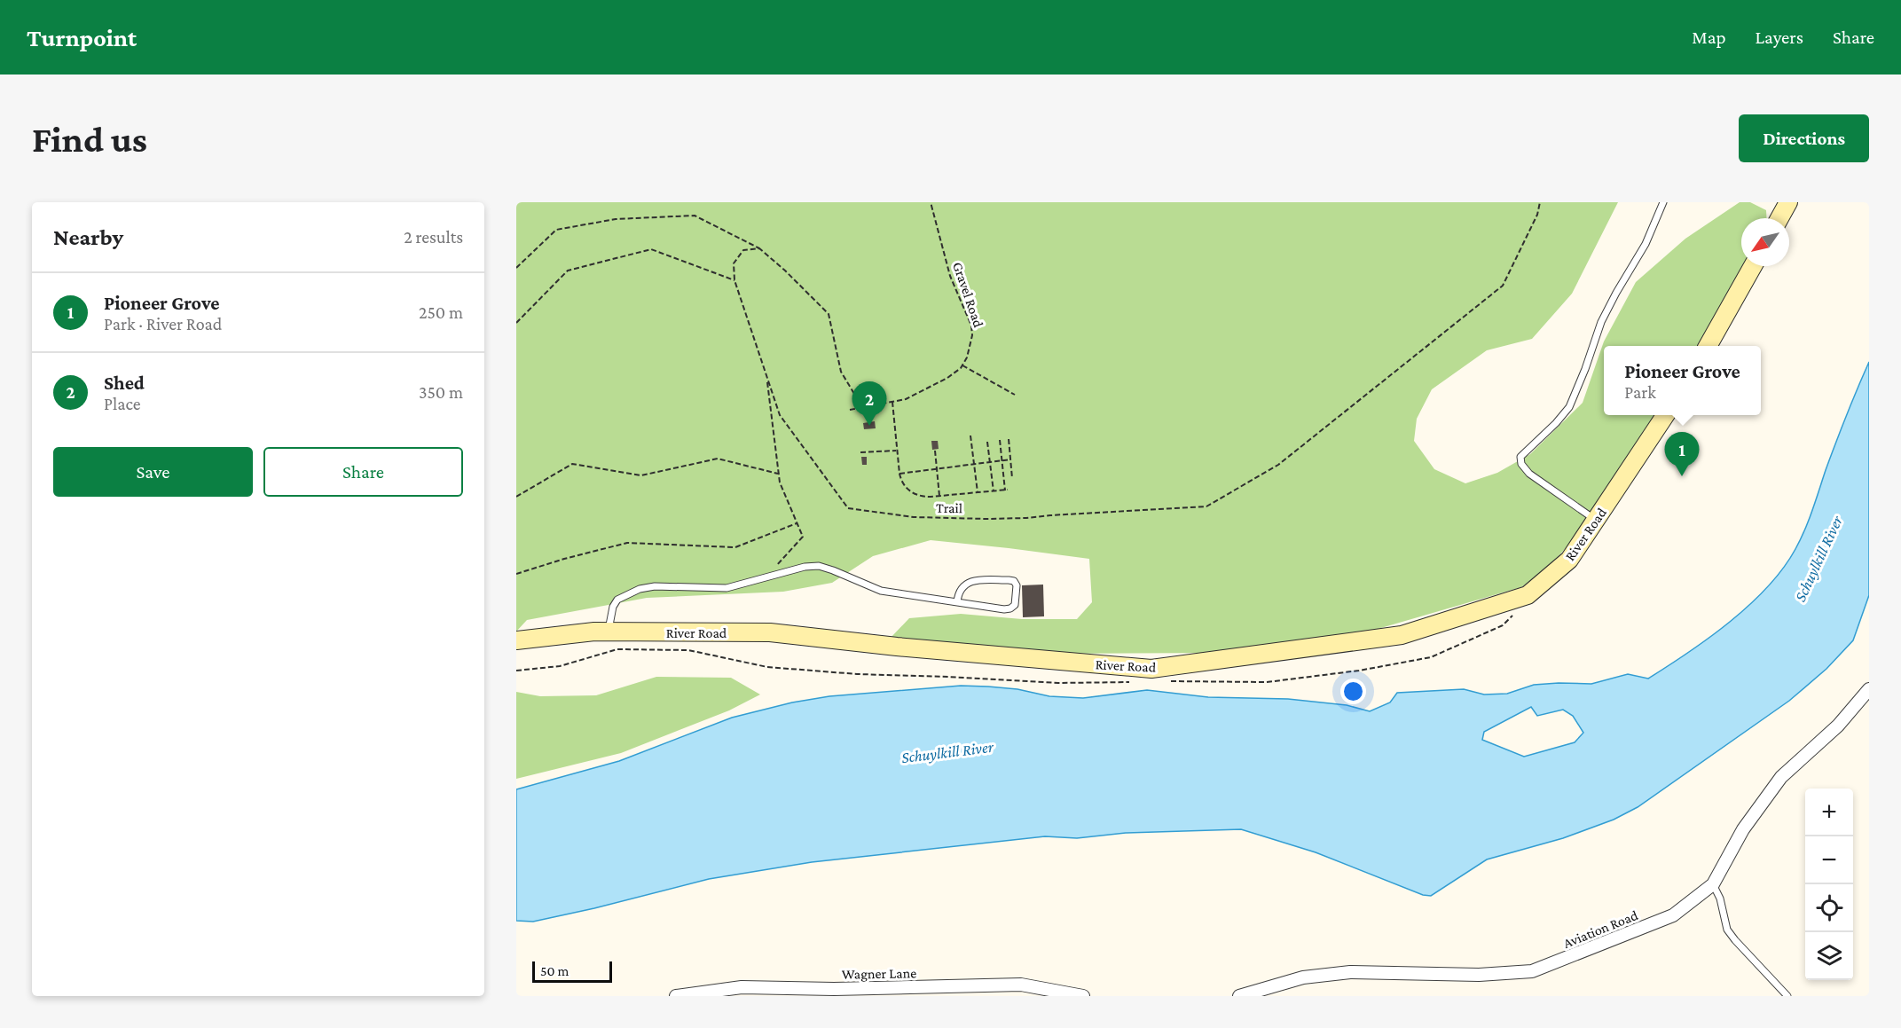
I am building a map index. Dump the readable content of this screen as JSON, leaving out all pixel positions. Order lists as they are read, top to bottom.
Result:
{
  "streets": {
    "street": ["River Road", "Aviation Road", "Wagner Lane"],
    "path": ["Gravel Road", "Trail"]
  },
  "water": ["Schuylkill River"],
  "scale_bar": "50 m",
  "north": "bottom left",
  "page": {
    "header": "Turnpoint",
    "nav": ["Map", "Layers", "Share"],
    "buttons": [
      "Directions",
      ["Save", "Share"]
    ],
    "title": "Find us",
    "heading": ["Nearby", "2 results"],
    "list": [
      {
        "mark": "1",
        "name": "Pioneer Grove",
        "note": "Park · River Road",
        "value": "250 m"
      },
      {
        "mark": "2",
        "name": "Shed",
        "note": "Place",
        "value": "350 m"
      }
    ],
    "popup": ["Pioneer Grove", "Park"],
    "pins": ["2", "1"],
    "map_buttons": ["+", "−"],
    "scale": "50 m"
  }
}
